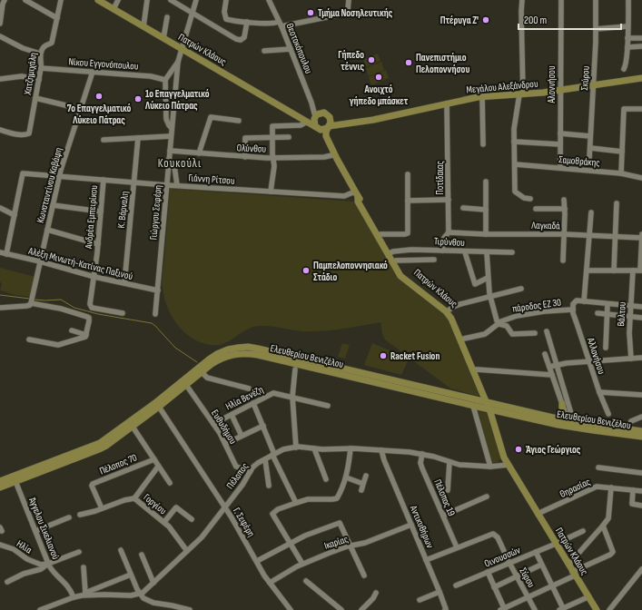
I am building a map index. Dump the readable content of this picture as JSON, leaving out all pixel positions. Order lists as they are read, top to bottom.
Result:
{
  "streets": {
    "main road": ["Πατρών Κλάους", "Μεγάλου Αλεξάνδρου", "Ελευθερίου Βενιζέλου"],
    "street": [
      "Θεοτοκόπουλου",
      "Νίκου Εγγονόπουλου",
      "Χατζημιχάλη",
      "Σκύρου",
      "Αλοννήσου",
      "Ολύνθου",
      "Σαμοθράκης",
      "Ποτίδαιας",
      "Γιάννη Ρίτσου",
      "Κωνσταντίνου Καβάφη",
      "Κ. Βάρναλη",
      "Γιώργου Σεφέρη",
      "Ανδρέα Εμπειρίκου",
      "Λαγκαδά",
      "Τιρύνθου",
      "Αλέξη Μινωτή-Κατίνας Παξινού",
      "πάροδος ΕΖ 30",
      "Βάλτου",
      "Αλλονήσου",
      "Ηλία Βενέζη",
      "Ευθυδήμου",
      "Πέλοπος 70",
      "Πέλοπος",
      "Θηρασίας",
      "Πέλοπος 19",
      "Γοργίου",
      "Γ. Σεφέρη",
      "Αντικυθήρων",
      "Άγγελου Σικελιανού",
      "Ικαρίας",
      "Ηλία",
      "Οινουσσών",
      "Σύρου"
    ]
  },
  "crossings": [
    ["Θεοτοκόπουλου", "Πατρών Κλάους"],
    ["Θεοτοκόπουλου", "Μεγάλου Αλεξάνδρου"],
    ["Πατρών Κλάους", "Μεγάλου Αλεξάνδρου"],
    ["Πατρών Κλάους", "Ολύνθου"],
    ["Πατρών Κλάους", "Γιάννη Ρίτσου"],
    ["Πατρών Κλάους", "Γιώργου Σεφέρη"],
    ["Πατρών Κλάους", "Τιρύνθου"],
    ["Πατρών Κλάους", "πάροδος ΕΖ 30"],
    ["Πατρών Κλάους", "Ελευθερίου Βενιζέλου"],
    ["Πατρών Κλάους", "Πέλοπος"],
    ["Πατρών Κλάους", "Θηρασίας"],
    ["Πατρών Κλάους", "Οινουσσών"],
    ["Νίκου Εγγονόπουλου", "Χατζημιχάλη"],
    ["Νίκου Εγγονόπουλου", "Κωνσταντίνου Καβάφη"],
    ["Σκύρου", "Μεγάλου Αλεξάνδρου"],
    ["Αλοννήσου", "Μεγάλου Αλεξάνδρου"],
    ["Αλοννήσου", "Σαμοθράκης"],
    ["Μεγάλου Αλεξάνδρου", "Ποτίδαιας"],
    ["Ολύνθου", "Γιώργου Σεφέρη"],
    ["Ποτίδαιας", "Λαγκαδά"],
    ["Ποτίδαιας", "Τιρύνθου"],
    ["Γιάννη Ρίτσου", "Κωνσταντίνου Καβάφη"],
    ["Γιάννη Ρίτσου", "Κ. Βάρναλη"],
    ["Γιάννη Ρίτσου", "Γιώργου Σεφέρη"],
    ["Γιάννη Ρίτσου", "Ανδρέα Εμπειρίκου"],
    ["Κωνσταντίνου Καβάφη", "Αλέξη Μινωτή-Κατίνας Παξινού"],
    ["Κ. Βάρναλη", "Αλέξη Μινωτή-Κατίνας Παξινού"],
    ["Γιώργου Σεφέρη", "Αλέξη Μινωτή-Κατίνας Παξινού"],
    ["Ανδρέα Εμπειρίκου", "Αλέξη Μινωτή-Κατίνας Παξινού"],
    ["πάροδος ΕΖ 30", "Αλλονήσου"],
    ["Ελευθερίου Βενιζέλου", "Ευθυδήμου"],
    ["Ελευθερίου Βενιζέλου", "Γ. Σεφέρη"],
    ["Ελευθερίου Βενιζέλου", "Άγγελου Σικελιανού"],
    ["Ηλία Βενέζη", "Ευθυδήμου"],
    ["Ευθυδήμου", "Πέλοπος"],
    ["Πέλοπος 70", "Γοργίου"],
    ["Πέλοπος", "Πέλοπος 19"],
    ["Πέλοπος", "Γοργίου"],
    ["Πέλοπος", "Γ. Σεφέρη"],
    ["Πέλοπος", "Αντικυθήρων"],
    ["Πέλοπος 19", "Σύρου"],
    ["Γ. Σεφέρη", "Ικαρίας"],
    ["Αντικυθήρων", "Ικαρίας"],
    ["Άγγελου Σικελιανού", "Ηλία"],
    ["Οινουσσών", "Σύρου"]
  ],
  "districts": ["Κουκούλι"],
  "places": [
    "Τμήμα Νοσηλευτικής",
    "Πτέρυγα Ζ'",
    "Γήπεδο τέννις",
    "Πανεπιστήμιο Πελοποννήσου",
    "Ανοιχτό γήπεδο μπάσκετ",
    "7ο Επαγγελματικό Λύκειο Πάτρας",
    "1o Επαγγελματικό Λύκειο Πάτρας",
    "Παμπελοποννησιακό Στάδιο",
    "Racket Fusion",
    "Άγιος Γεώργιος"
  ],
  "scale_bar": "200 m"
}
